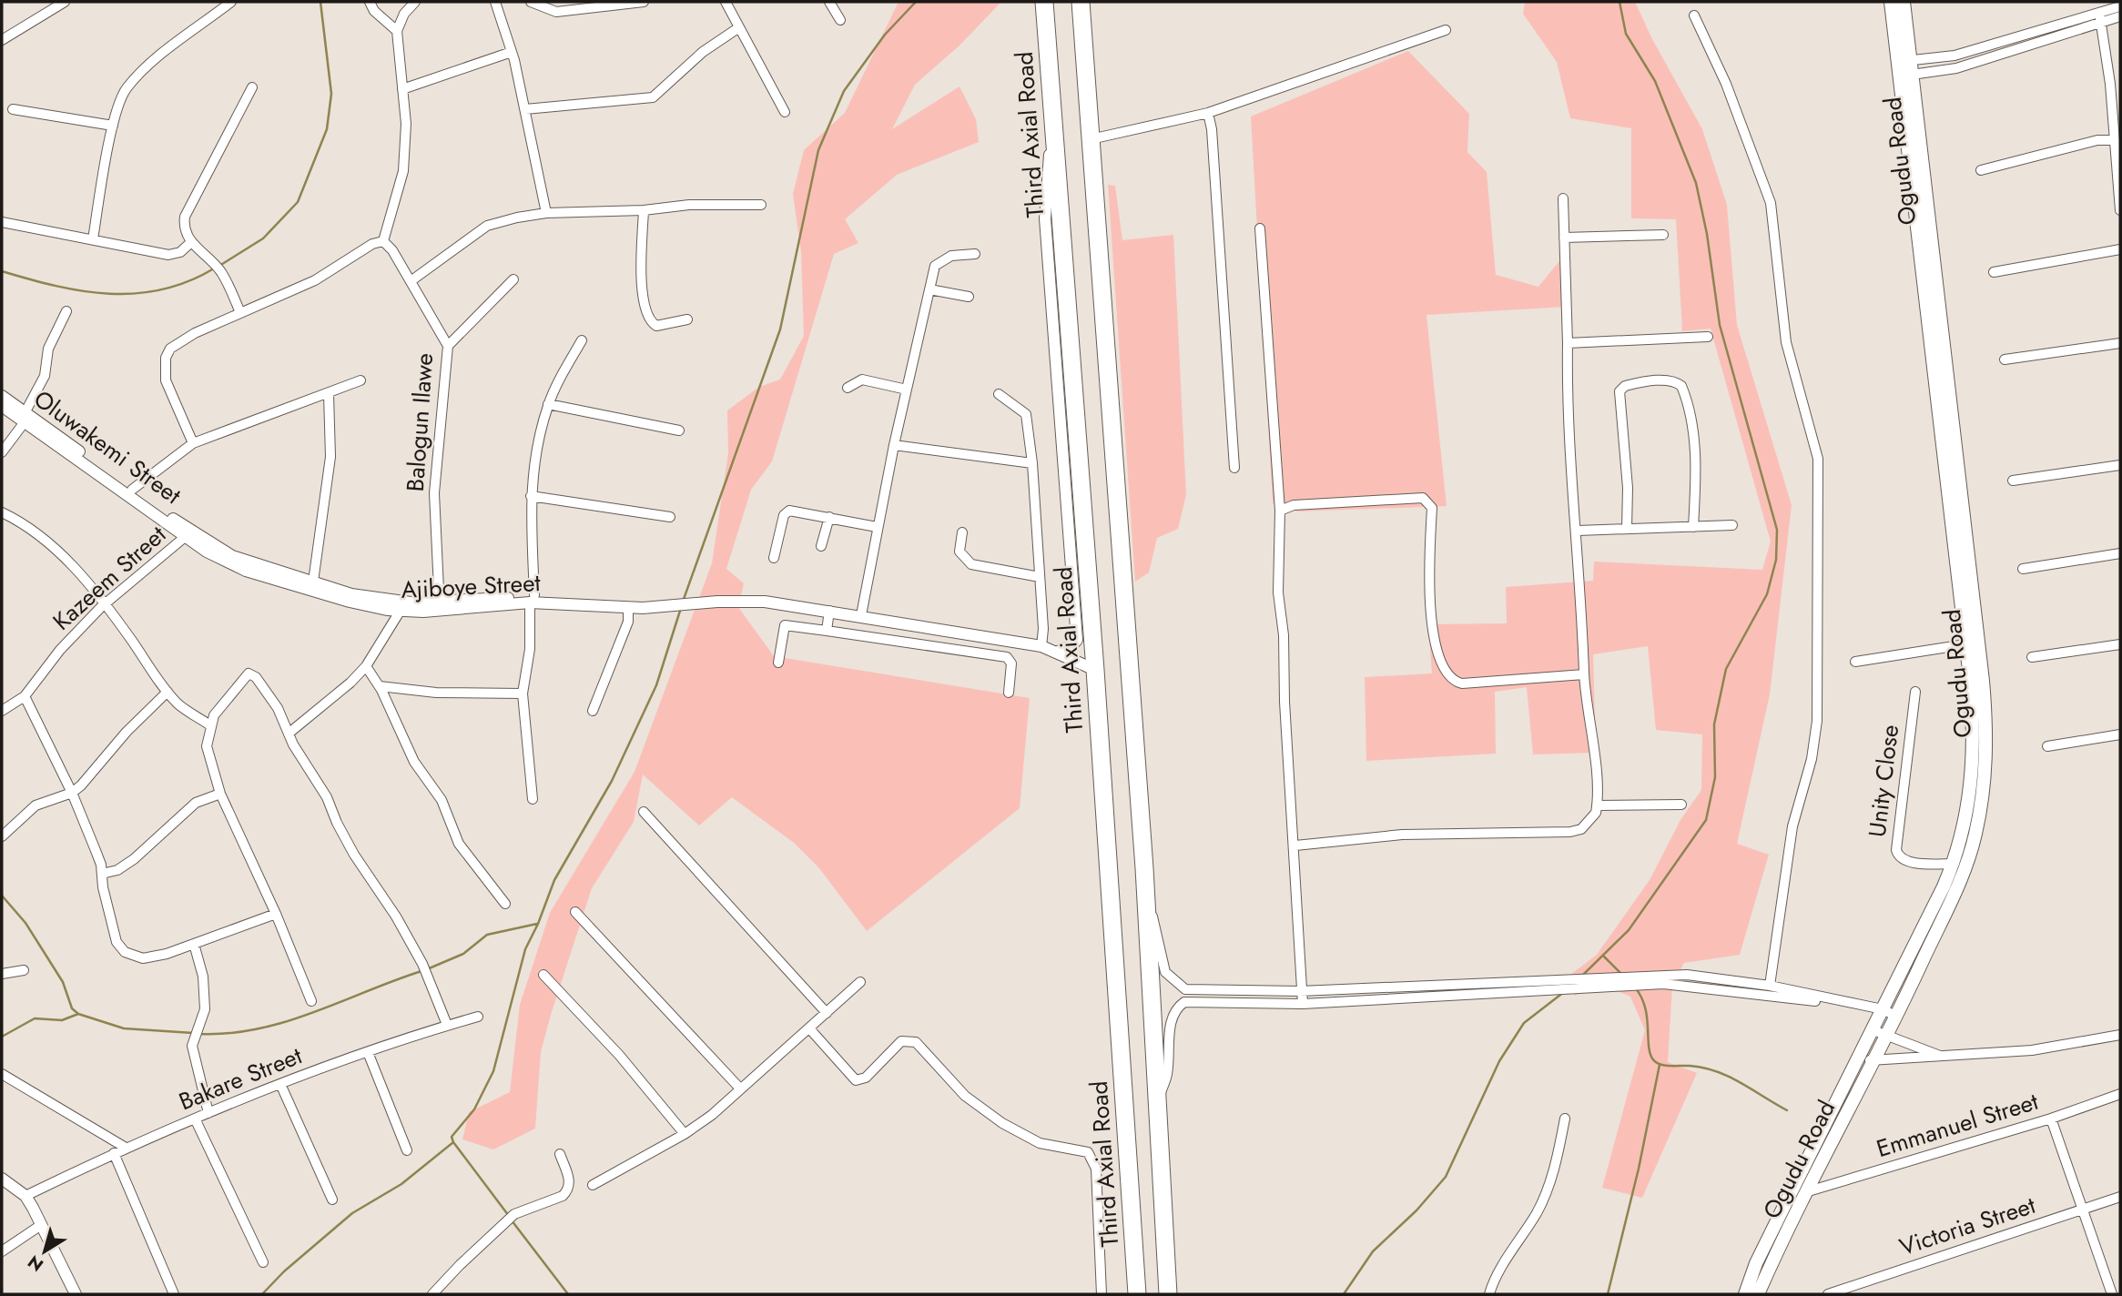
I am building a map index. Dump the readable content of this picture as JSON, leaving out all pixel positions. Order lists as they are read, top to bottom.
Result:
{
  "streets": {
    "highway": ["Third Axial Road"],
    "main road": ["Ogudu Road"],
    "street": [
      "Balogun Ilawe",
      "Oluwakemi Street",
      "Kazeem Street",
      "Ajiboye Street",
      "Unity Close",
      "Bakare Street",
      "Emmanuel Street",
      "Victoria Street"
    ]
  },
  "crossings": [
    ["Third Axial Road", "Ajiboye Street"],
    ["Ogudu Road", "Unity Close"],
    ["Ogudu Road", "Emmanuel Street"],
    ["Balogun Ilawe", "Ajiboye Street"],
    ["Oluwakemi Street", "Kazeem Street"],
    ["Oluwakemi Street", "Ajiboye Street"],
    ["Kazeem Street", "Ajiboye Street"]
  ],
  "north": "bottom left"
}
